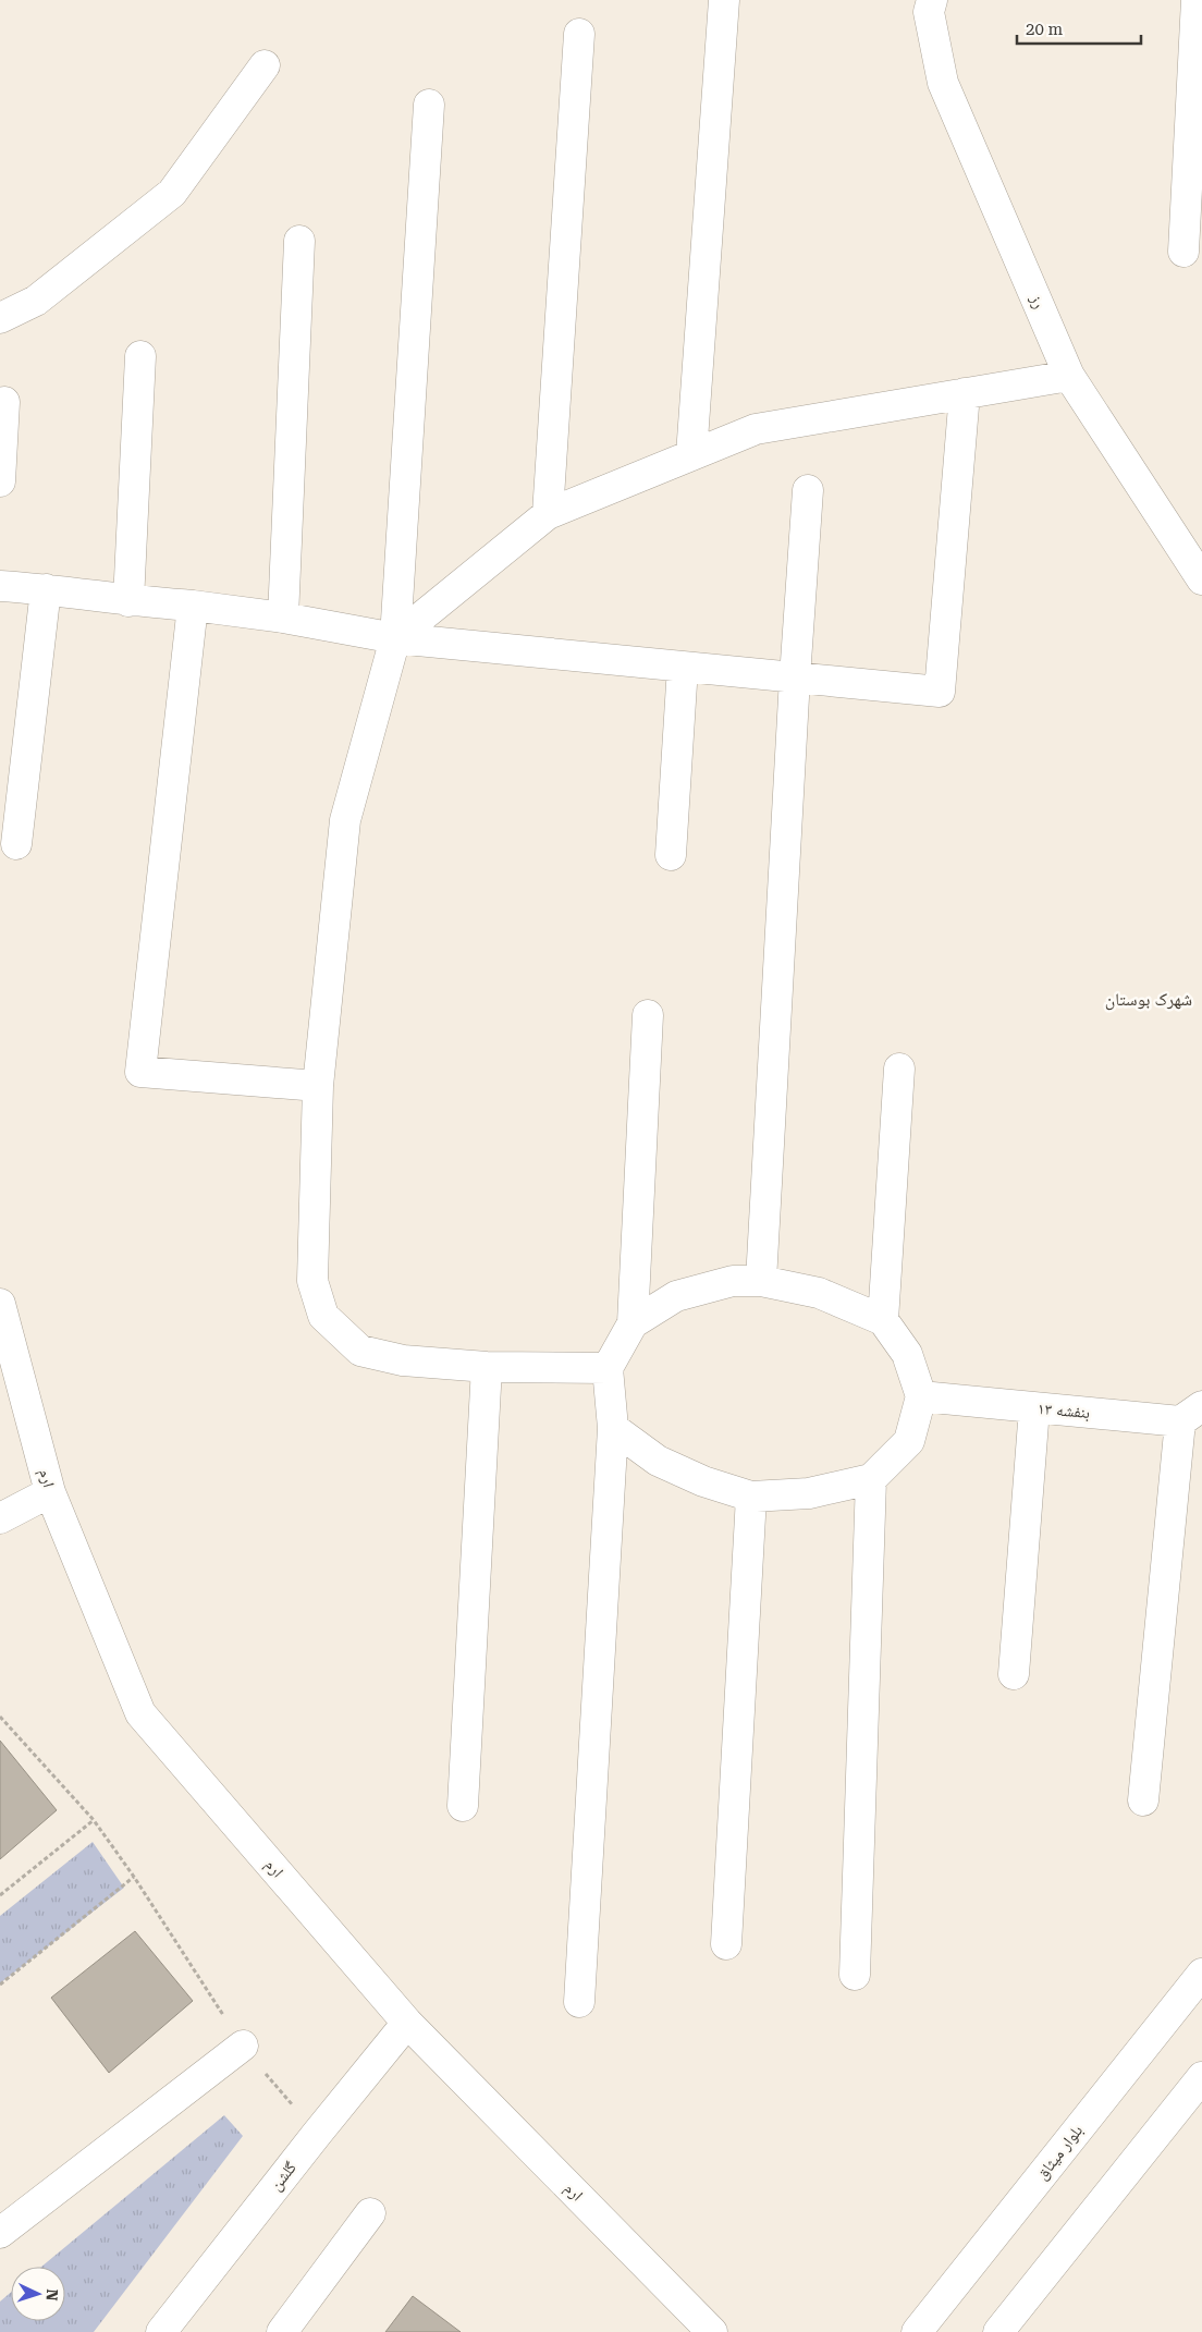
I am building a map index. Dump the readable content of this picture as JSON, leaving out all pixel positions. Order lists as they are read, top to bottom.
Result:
{
  "streets": {
    "street": [
      "رز",
      "بنفشه ۱۳",
      "ارم",
      "بلوار میثاق",
      "گلشن"
    ]
  },
  "crossings": [
    ["ارم", "گلشن"]
  ],
  "districts": ["شهرک بوستان"],
  "scale_bar": "20 m",
  "north": "right"
}
